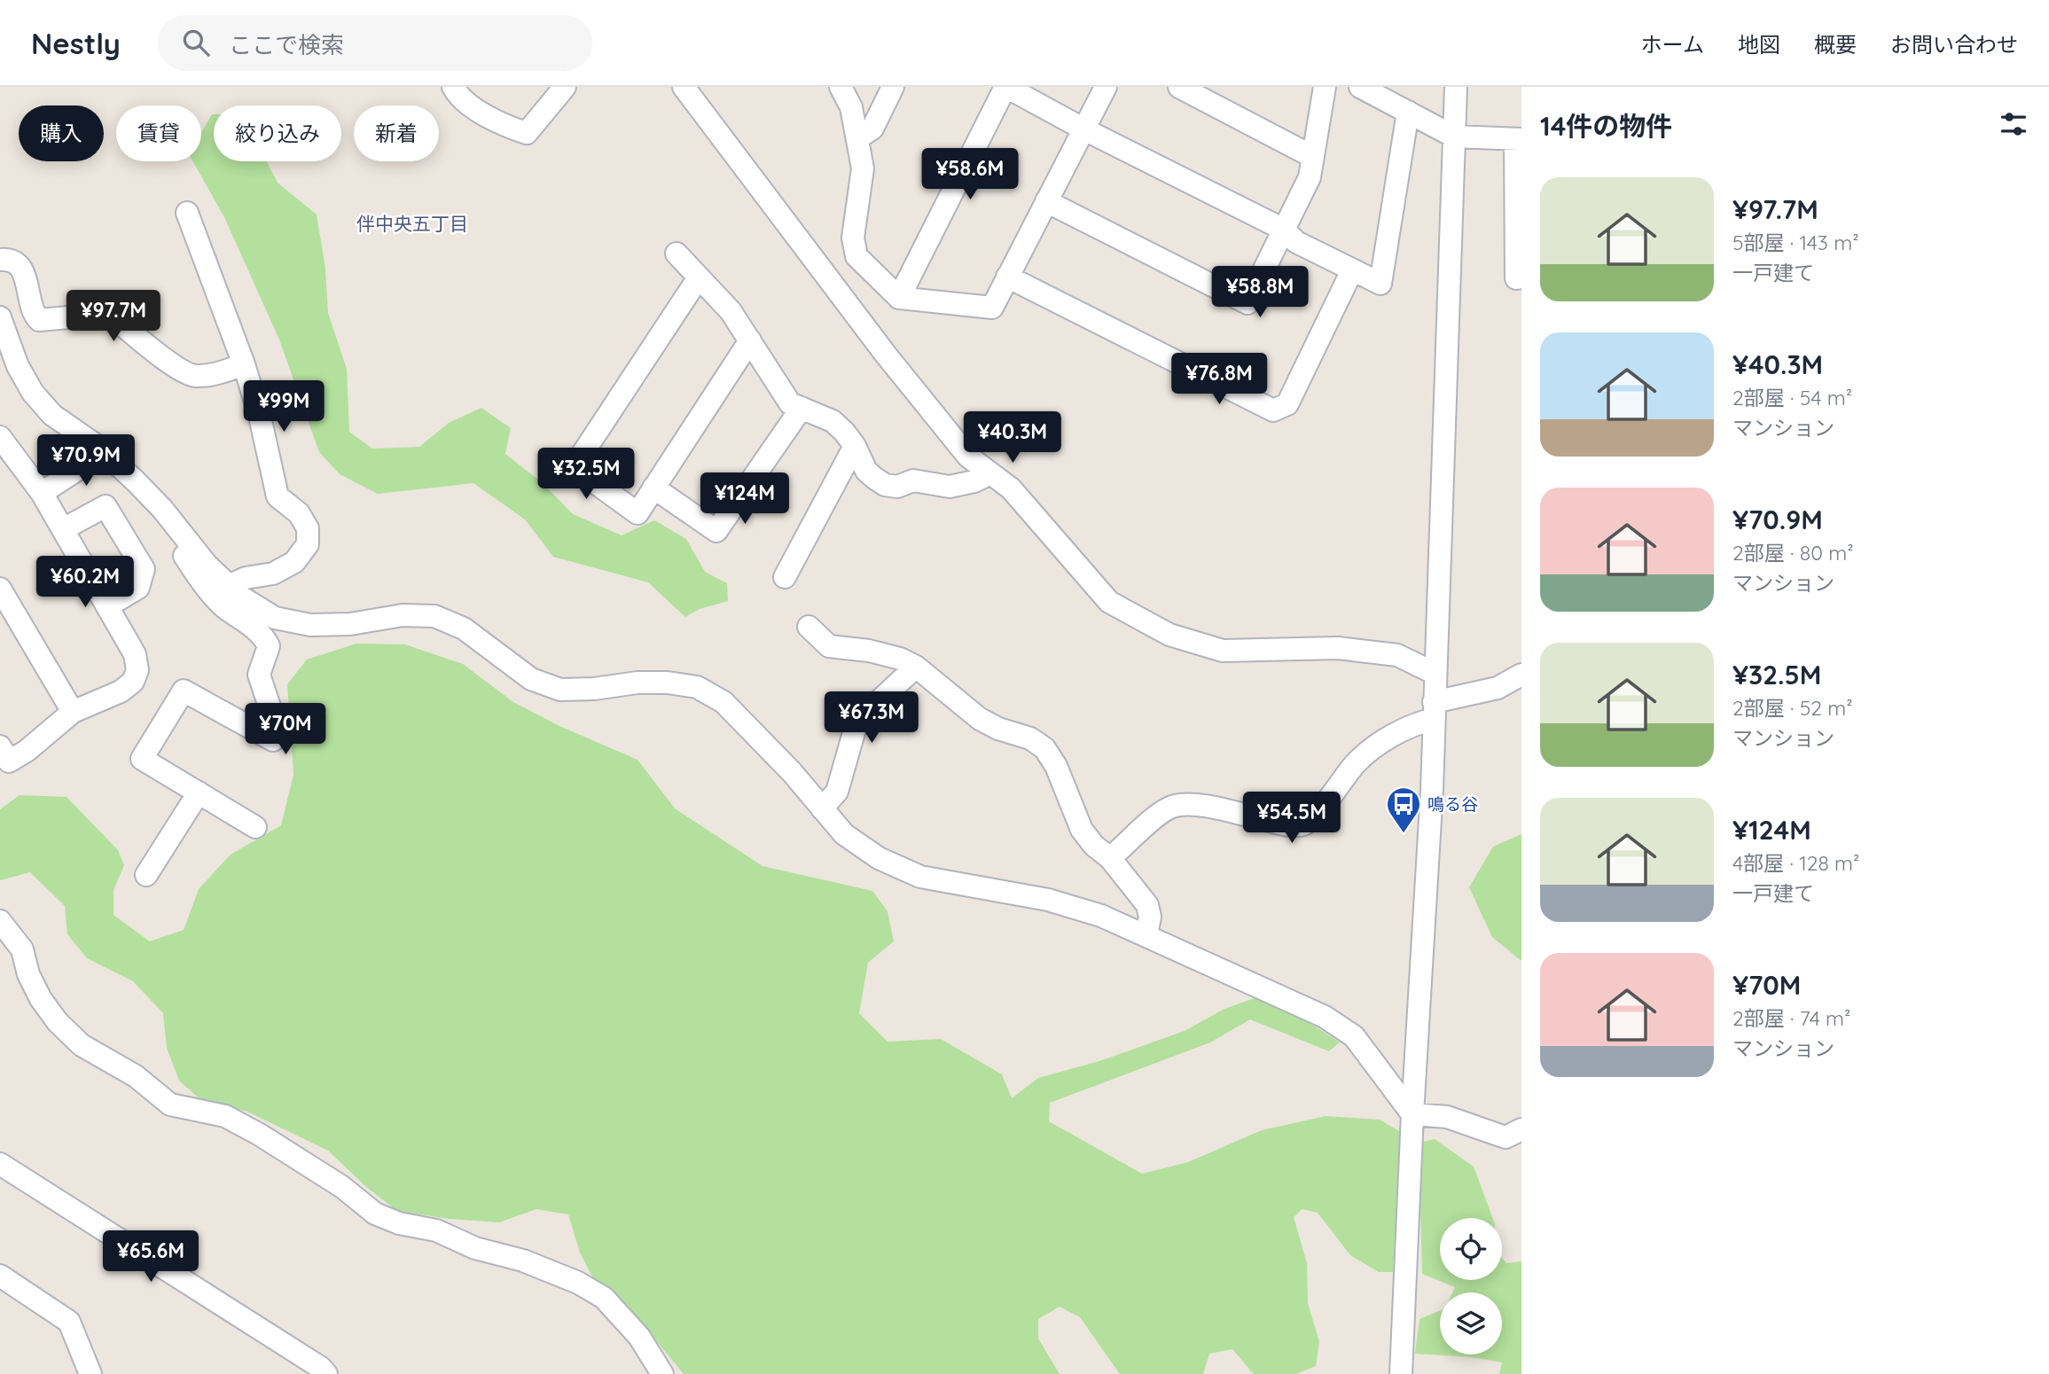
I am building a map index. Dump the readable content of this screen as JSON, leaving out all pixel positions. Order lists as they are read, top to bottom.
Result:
{
  "districts": ["伴中央五丁目"],
  "places": {
    "bus stop": ["鳴る谷"]
  },
  "page": {
    "header": "Nestly",
    "search": "ここで検索",
    "nav": [
      "ホーム",
      "地図",
      "概要",
      "お問い合わせ"
    ],
    "heading": "14件の物件",
    "chip": [
      "購入",
      "賃貸",
      "絞り込み",
      "新着"
    ],
    "price": [
      "¥58.6M",
      "¥58.8M",
      "¥97.7M",
      "¥76.8M",
      "¥99M",
      "¥40.3M",
      "¥70.9M",
      "¥32.5M",
      "¥124M",
      "¥60.2M",
      "¥67.3M",
      "¥70M",
      "¥54.5M",
      "¥65.6M"
    ],
    "list": [
      {
        "name": "¥97.7M",
        "note": "5部屋 · 143 m² · 一戸建て"
      },
      {
        "name": "¥40.3M",
        "note": "2部屋 · 54 m² · マンション"
      },
      {
        "name": "¥70.9M",
        "note": "2部屋 · 80 m² · マンション"
      },
      {
        "name": "¥32.5M",
        "note": "2部屋 · 52 m² · マンション"
      },
      {
        "name": "¥124M",
        "note": "4部屋 · 128 m² · 一戸建て"
      },
      {
        "name": "¥70M",
        "note": "2部屋 · 74 m² · マンション"
      }
    ]
  }
}
